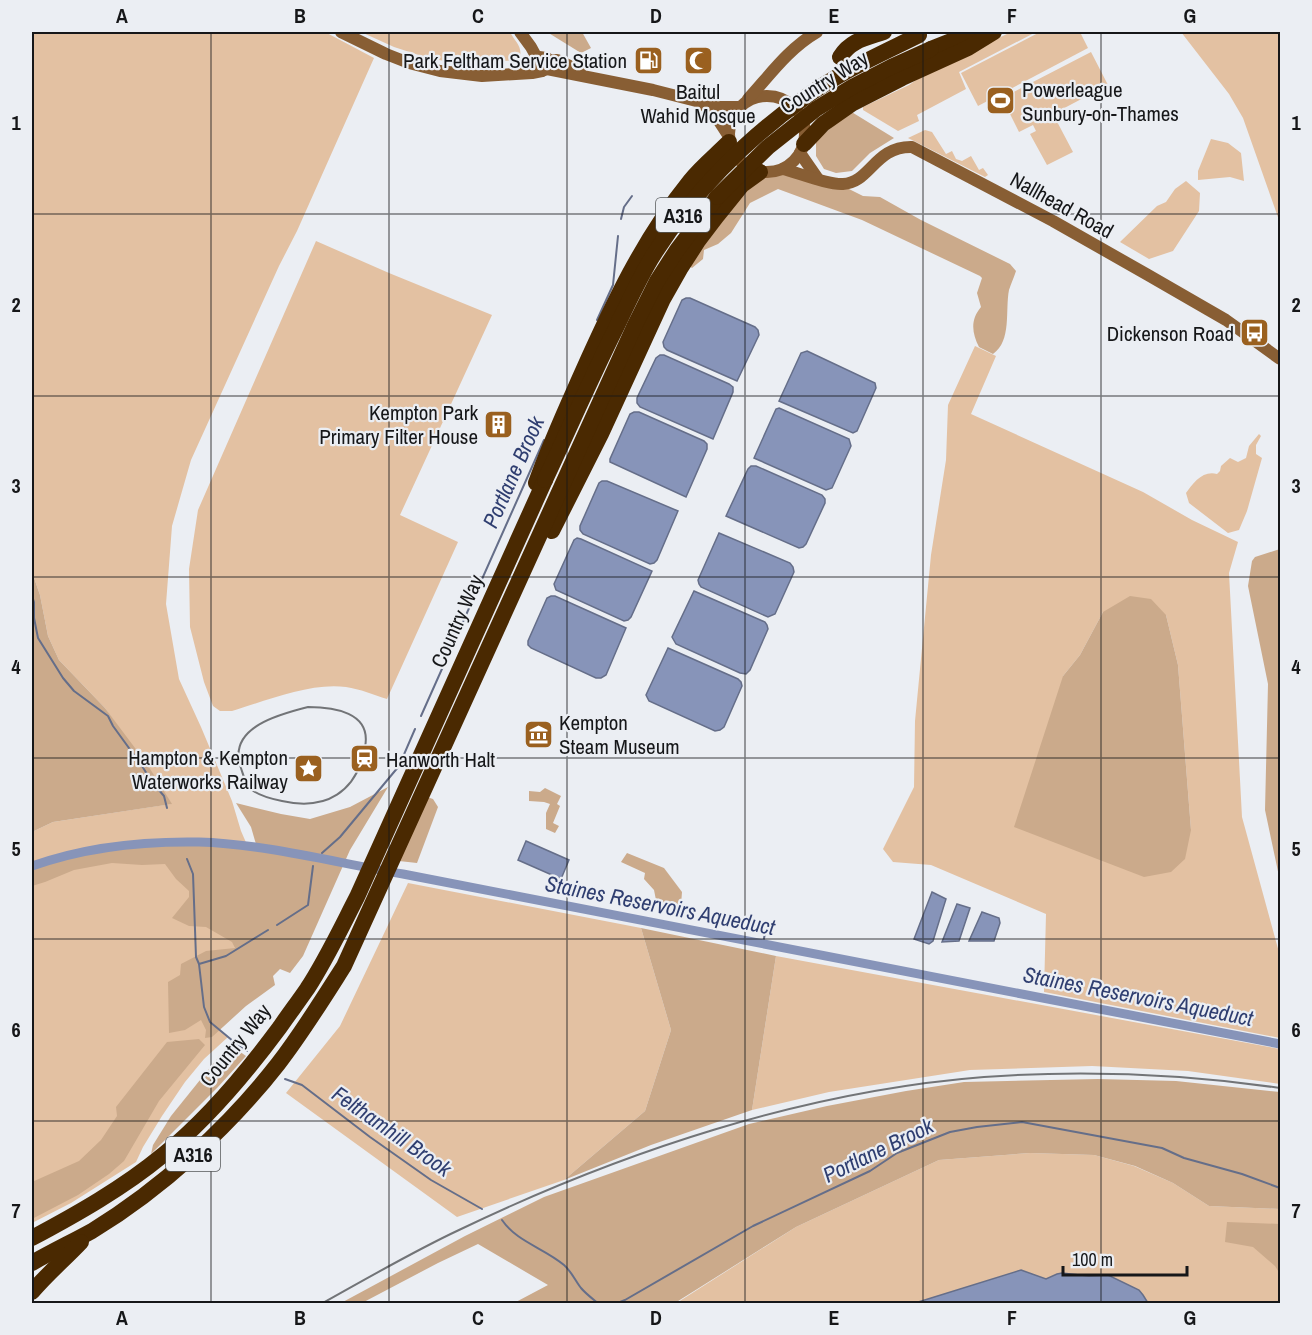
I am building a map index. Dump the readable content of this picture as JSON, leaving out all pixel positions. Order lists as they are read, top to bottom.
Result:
{
  "streets": {
    "highway": ["Country Way", "A316"],
    "street": ["Nallhead Road"]
  },
  "water": ["Portlane Brook", "Staines Reservoirs Aqueduct", "Felthamhill Brook"],
  "places": {
    "fuel station": ["Park Feltham Service Station"],
    "mosque": ["Baitul Wahid Mosque"],
    "sports": ["Powerleague Sunbury-on-Thames"],
    "bus stop": ["Dickenson Road"],
    "building": ["Kempton Park Primary Filter House"],
    "museum": ["Kempton Steam Museum"],
    "station": ["Hanworth Halt"],
    "place": ["Hampton & Kempton Waterworks Railway"]
  },
  "scale_bar": "100 m",
  "grid": {
    "columns": [
      "A",
      "B",
      "C",
      "D",
      "E",
      "F",
      "G"
    ],
    "rows": [
      "1",
      "2",
      "3",
      "4",
      "5",
      "6",
      "7"
    ]
  }
}
